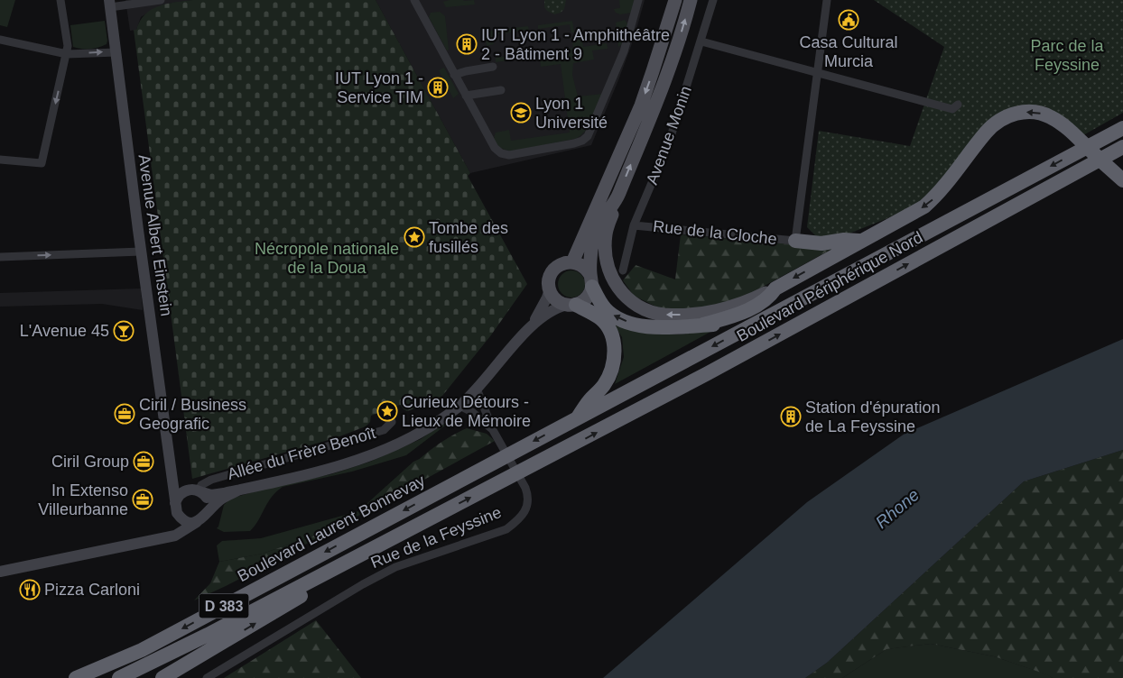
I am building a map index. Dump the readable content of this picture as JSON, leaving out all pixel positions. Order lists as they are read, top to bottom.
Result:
{
  "streets": {
    "highway": ["Boulevard Périphérique Nord", "Boulevard Laurent Bonnevay", "D 383"],
    "street": [
      "Avenue Monin",
      "Rue de la Cloche",
      "Avenue Albert Einstein",
      "Allée du Frère Benoît",
      "Rue de la Feyssine"
    ]
  },
  "crossings": [
    ["Avenue Monin", "Rue de la Cloche"],
    ["Avenue Albert Einstein", "Allée du Frère Benoît"],
    ["Boulevard Périphérique Nord", "Boulevard Laurent Bonnevay"],
    ["Boulevard Périphérique Nord", "D 383"]
  ],
  "water": ["Rhone"],
  "parks": ["Parc de la Feyssine", "Nécropole nationale de la Doua"],
  "places": {
    "public building": ["Casa Cultural Murcia"],
    "building": ["IUT Lyon 1 - Amphithéâtre 2 - Bâtiment 9", "IUT Lyon 1 - Service TIM", "Station d'épuration de La Feyssine"],
    "school or university": ["Lyon 1 Université"],
    "place": ["Tombe des fusillés", "Curieux Détours - Lieux de Mémoire"],
    "bar": ["L'Avenue 45"],
    "office": ["Ciril / Business Geografic", "Ciril Group", "In Extenso Villeurbanne"],
    "restaurant": ["Pizza Carloni"]
  }
}
